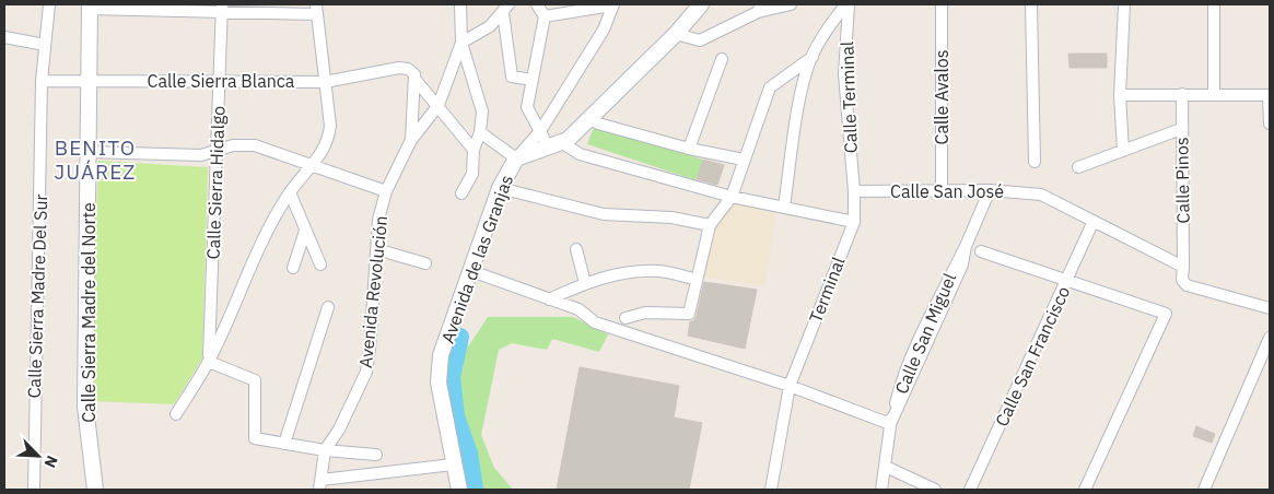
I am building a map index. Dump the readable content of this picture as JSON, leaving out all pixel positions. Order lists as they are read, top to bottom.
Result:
{
  "streets": {
    "street": [
      "Calle Sierra Blanca",
      "Calle Terminal",
      "Calle Avalos",
      "Calle Pinos",
      "Calle Sierra Hidalgo",
      "Calle San José",
      "Avenida de las Granjas",
      "Terminal",
      "Avenida Revolución",
      "Calle Sierra Madre Del Sur",
      "Calle Sierra Madre del Norte",
      "Calle San Miguel",
      "Calle San Francisco"
    ]
  },
  "crossings": [
    ["Calle Sierra Blanca", "Calle Sierra Hidalgo"],
    ["Calle Sierra Blanca", "Avenida Revolución"],
    ["Calle Sierra Blanca", "Calle Sierra Madre Del Sur"],
    ["Calle Sierra Blanca", "Calle Sierra Madre del Norte"],
    ["Calle Terminal", "Calle San José"],
    ["Calle Terminal", "Terminal"],
    ["Calle Avalos", "Calle San José"],
    ["Calle San José", "Terminal"],
    ["Calle San José", "Calle San Miguel"],
    ["Calle San José", "Calle San Francisco"]
  ],
  "districts": ["BENITO JUÁREZ"],
  "north": "bottom right"
}
